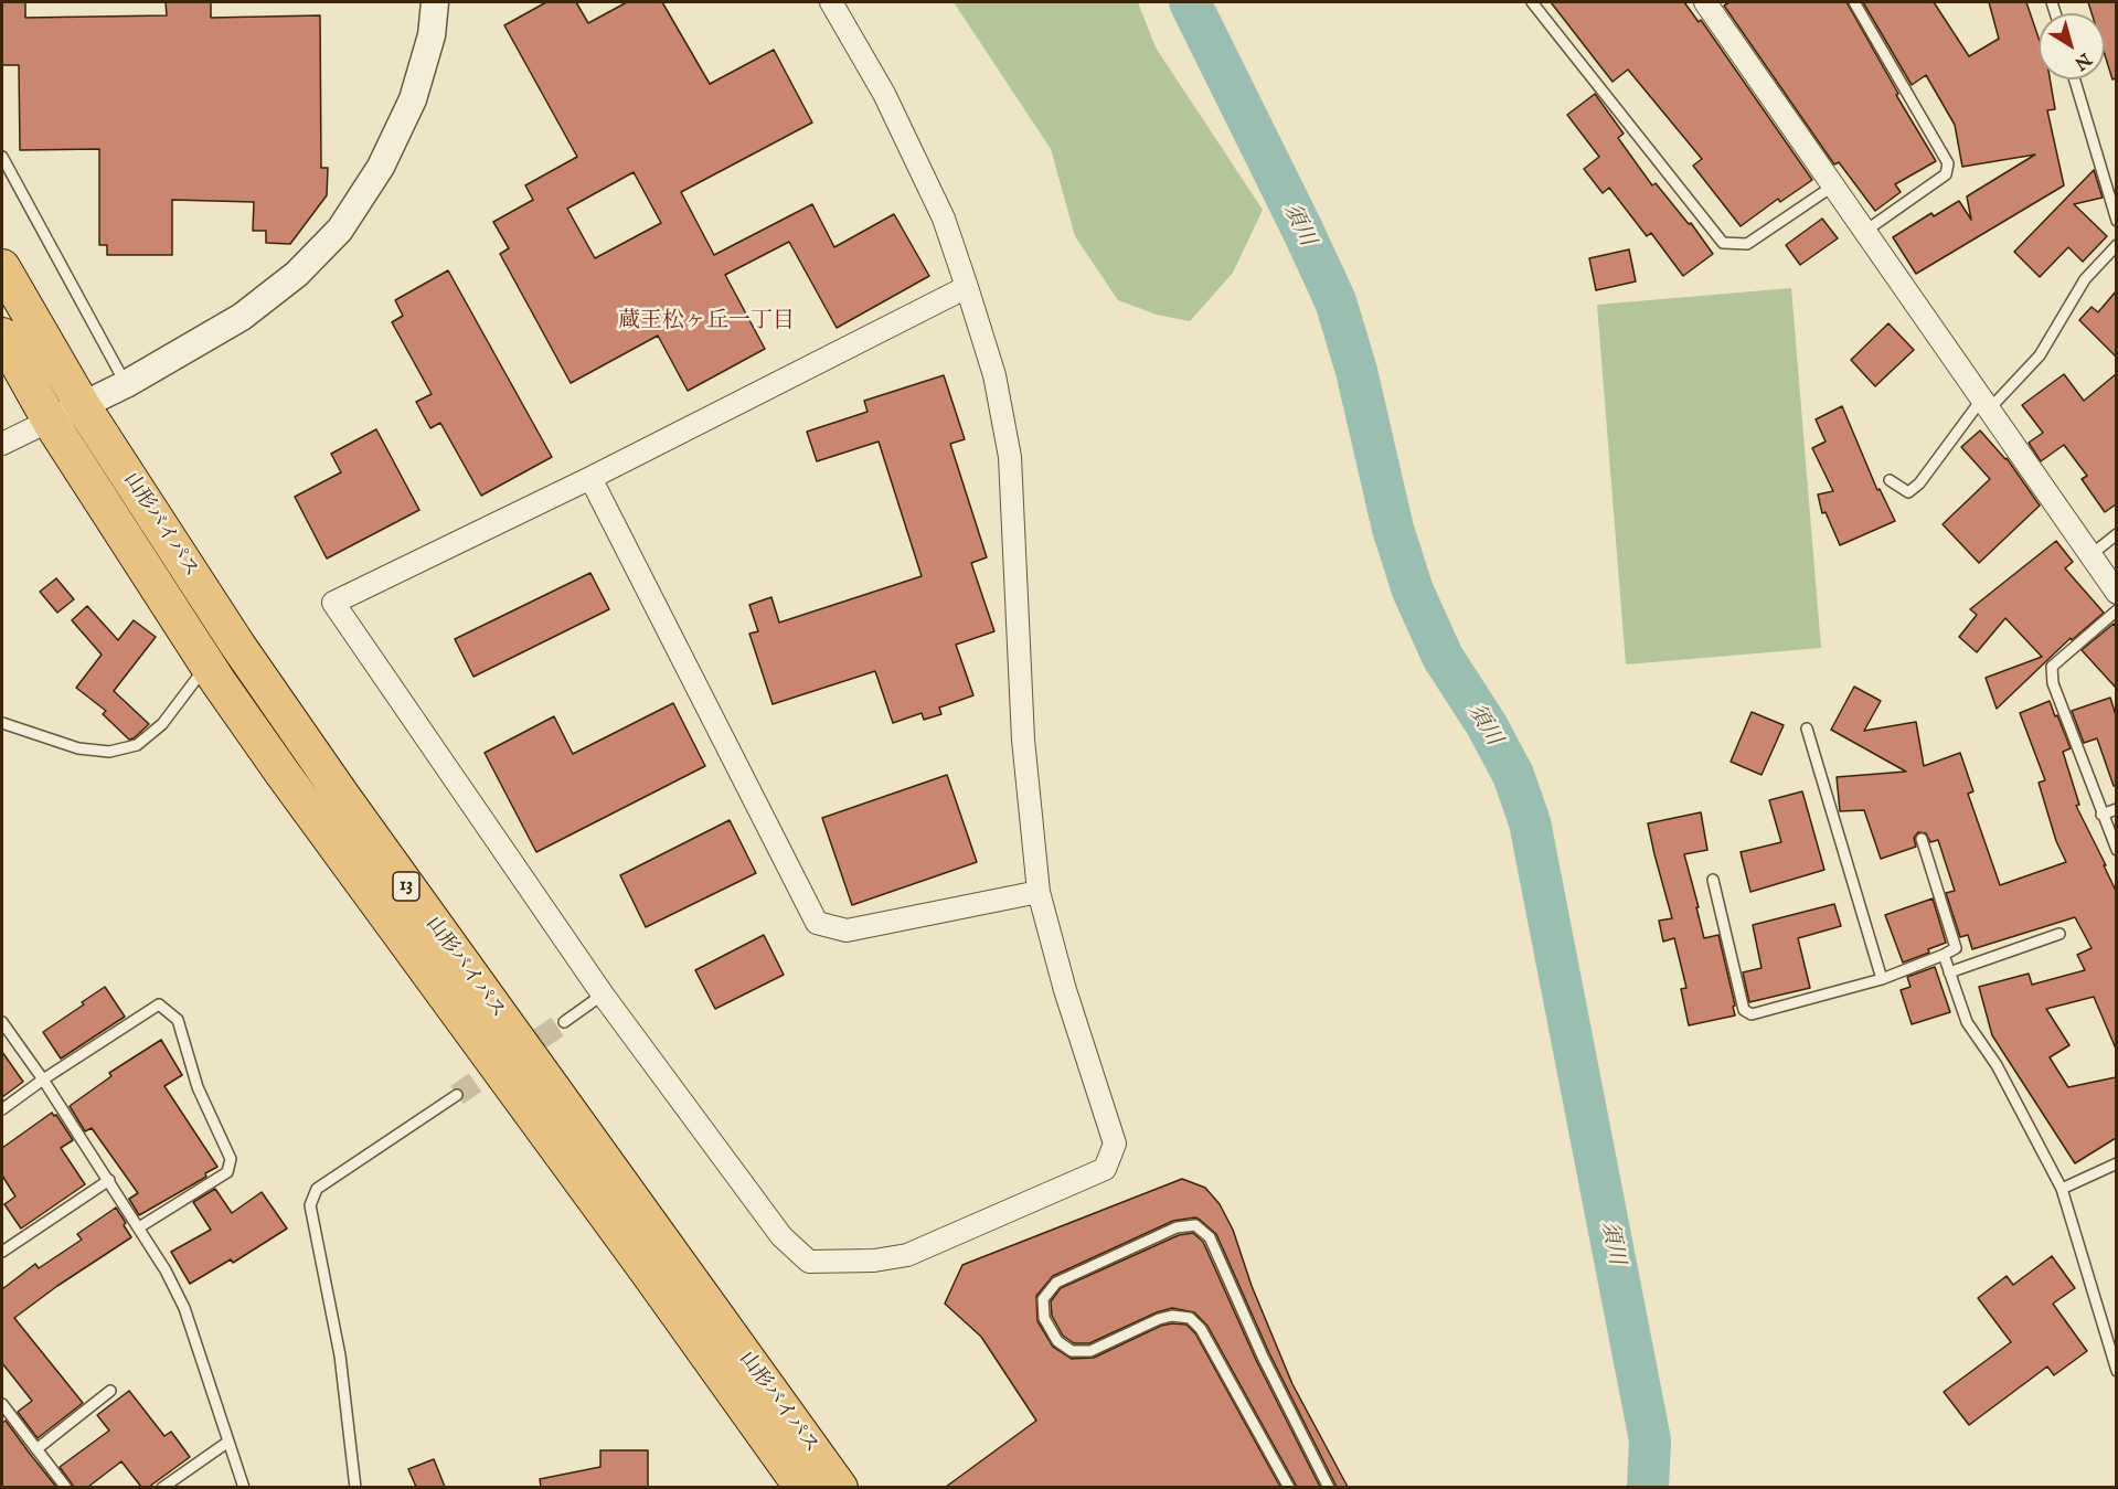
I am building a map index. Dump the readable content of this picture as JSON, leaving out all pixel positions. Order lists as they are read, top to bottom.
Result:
{
  "streets": {
    "highway": ["山形バイパス", "13"]
  },
  "districts": ["蔵王松ヶ丘一丁目"],
  "water": ["須川"],
  "north": "bottom right"
}
